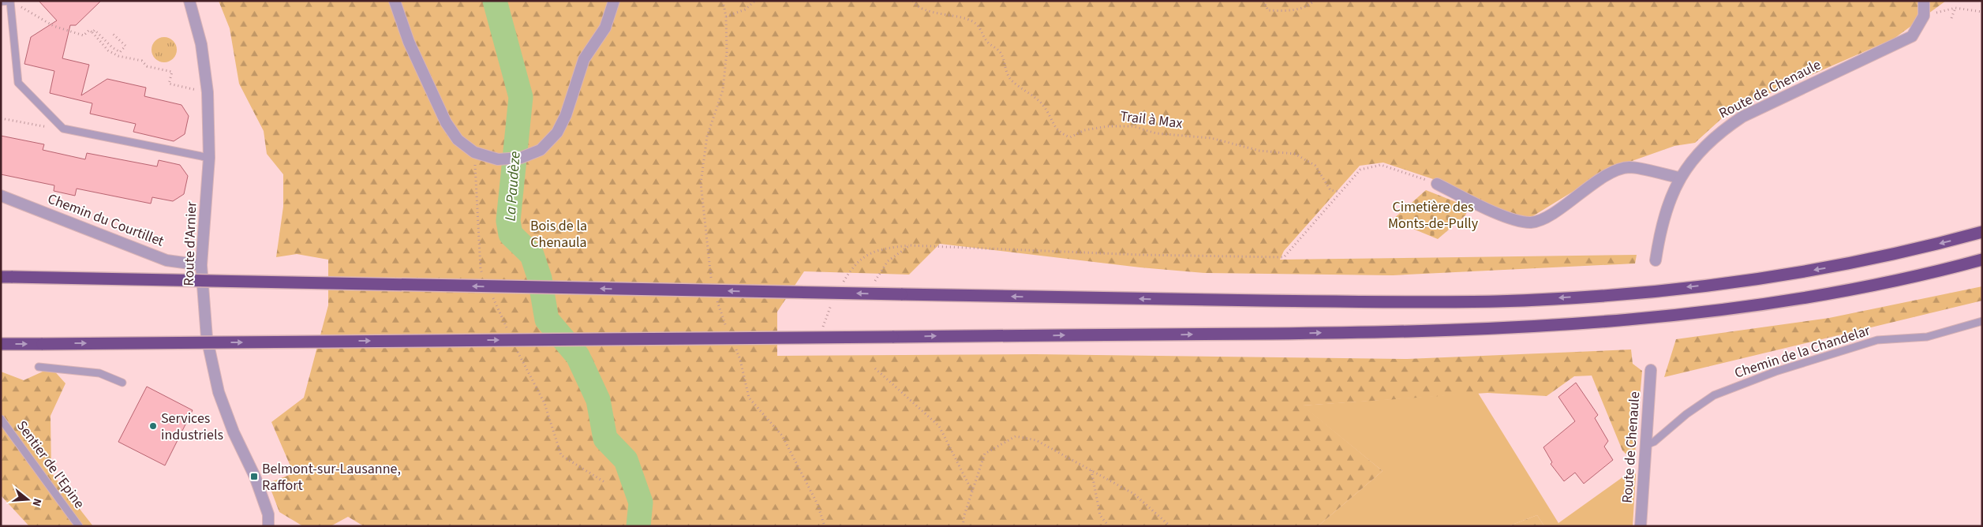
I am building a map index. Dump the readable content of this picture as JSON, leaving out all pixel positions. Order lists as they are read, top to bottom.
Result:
{
  "streets": {
    "street": ["Route de Chenaule", "Chemin du Courtillet", "Route d'Arnier"],
    "lane": ["Chemin de la Chandelar", "Sentier de l'Epine"],
    "path": ["Trail à Max"]
  },
  "crossings": [
    ["Route de Chenaule", "Chemin de la Chandelar"],
    ["Chemin du Courtillet", "Route d'Arnier"]
  ],
  "water": ["La Paudèze"],
  "parks": ["Cimetière des Monts-de-Pully", "Bois de la Chenaula"],
  "places": {
    "other": ["Services industriels"],
    "transit": ["Belmont-sur-Lausanne, Raffort"]
  },
  "north": "right"
}
